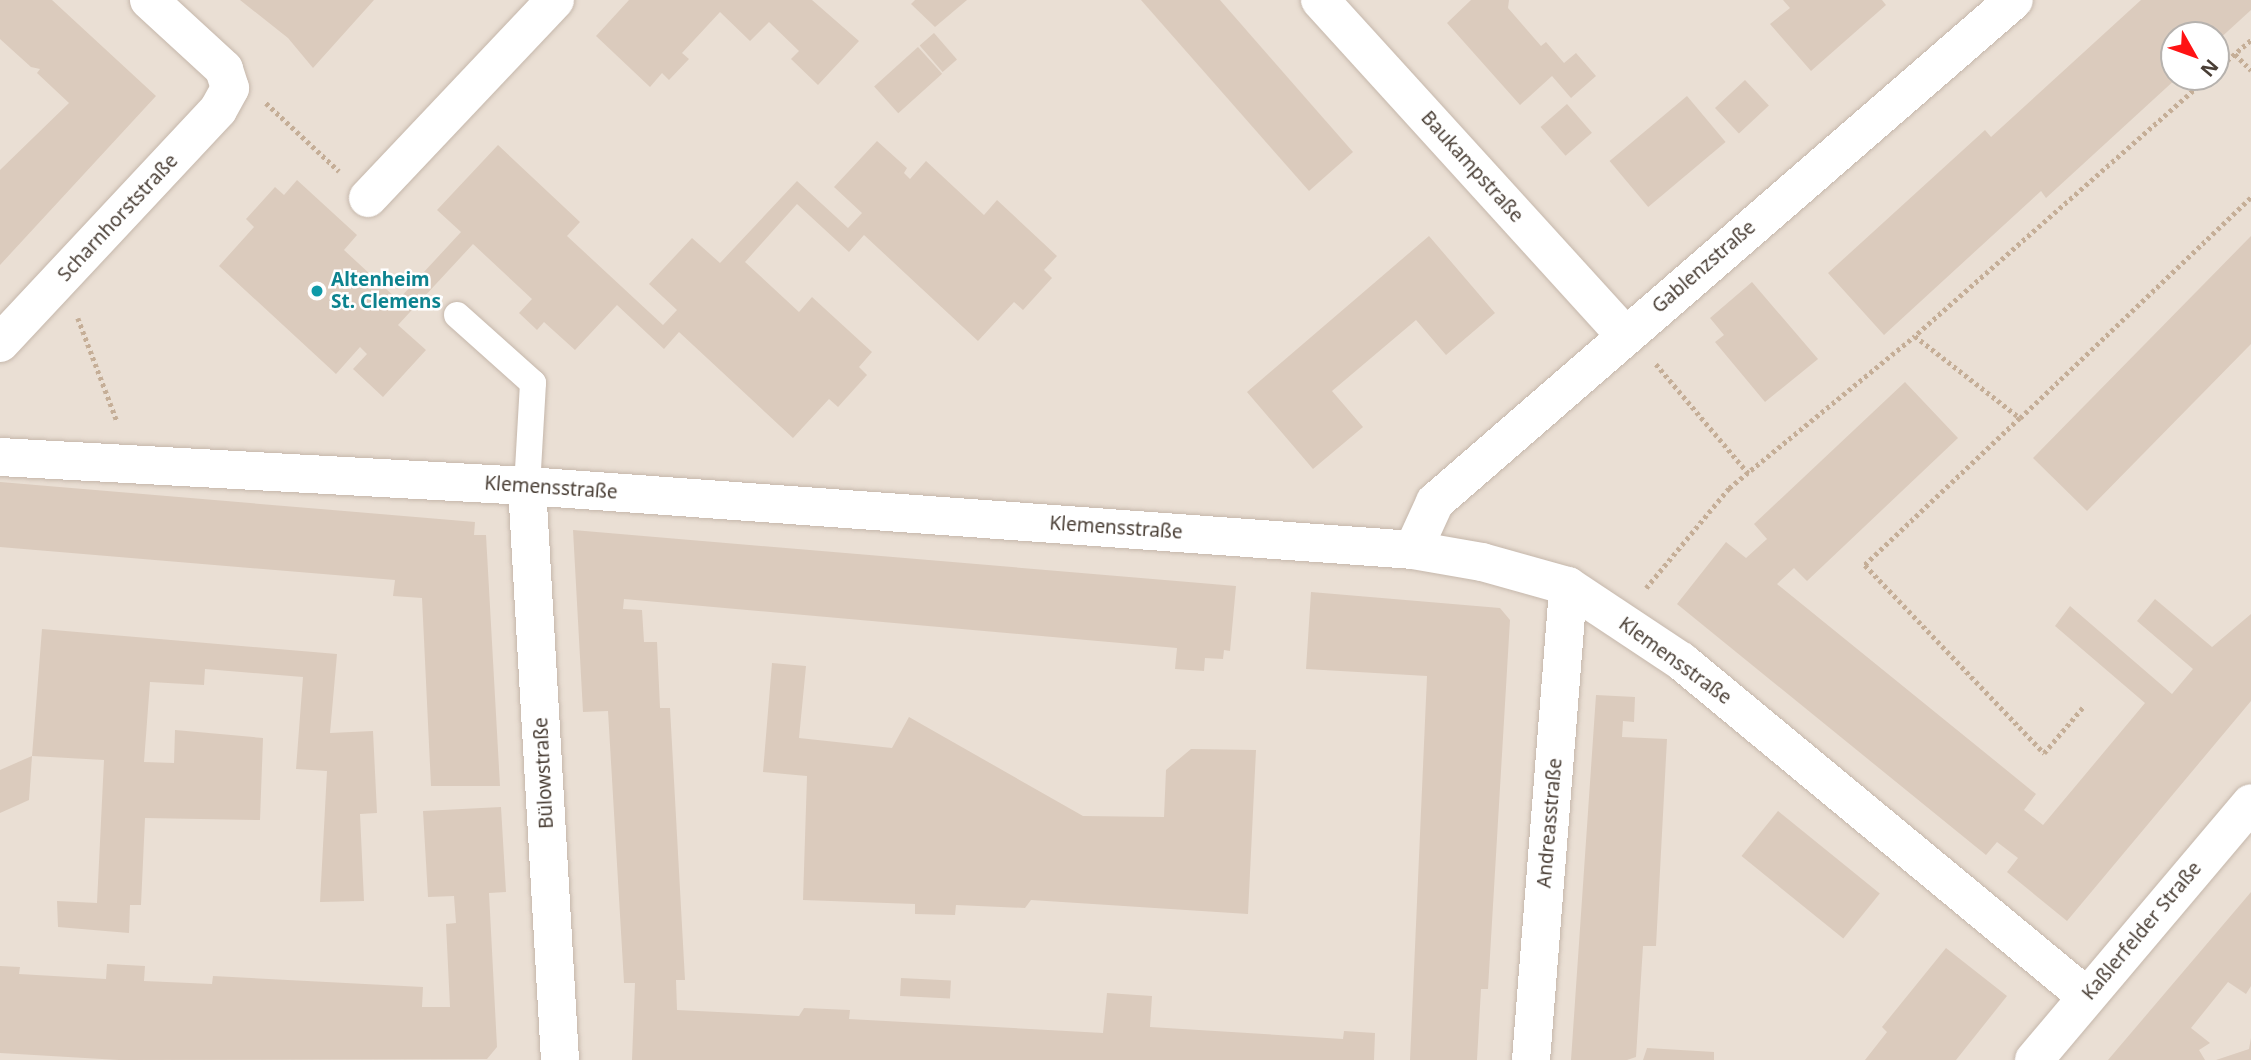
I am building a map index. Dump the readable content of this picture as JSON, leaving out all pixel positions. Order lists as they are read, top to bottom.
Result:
{
  "streets": {
    "street": [
      "Baukampstraße",
      "Scharnhorststraße",
      "Gablenzstraße",
      "Klemensstraße",
      "Bülowstraße",
      "Andreasstraße",
      "Kaßlerfelder Straße"
    ]
  },
  "crossings": [
    ["Baukampstraße", "Gablenzstraße"],
    ["Gablenzstraße", "Klemensstraße"],
    ["Klemensstraße", "Bülowstraße"],
    ["Klemensstraße", "Andreasstraße"],
    ["Klemensstraße", "Kaßlerfelder Straße"]
  ],
  "places": ["Altenheim St. Clemens"],
  "north": "bottom right"
}
